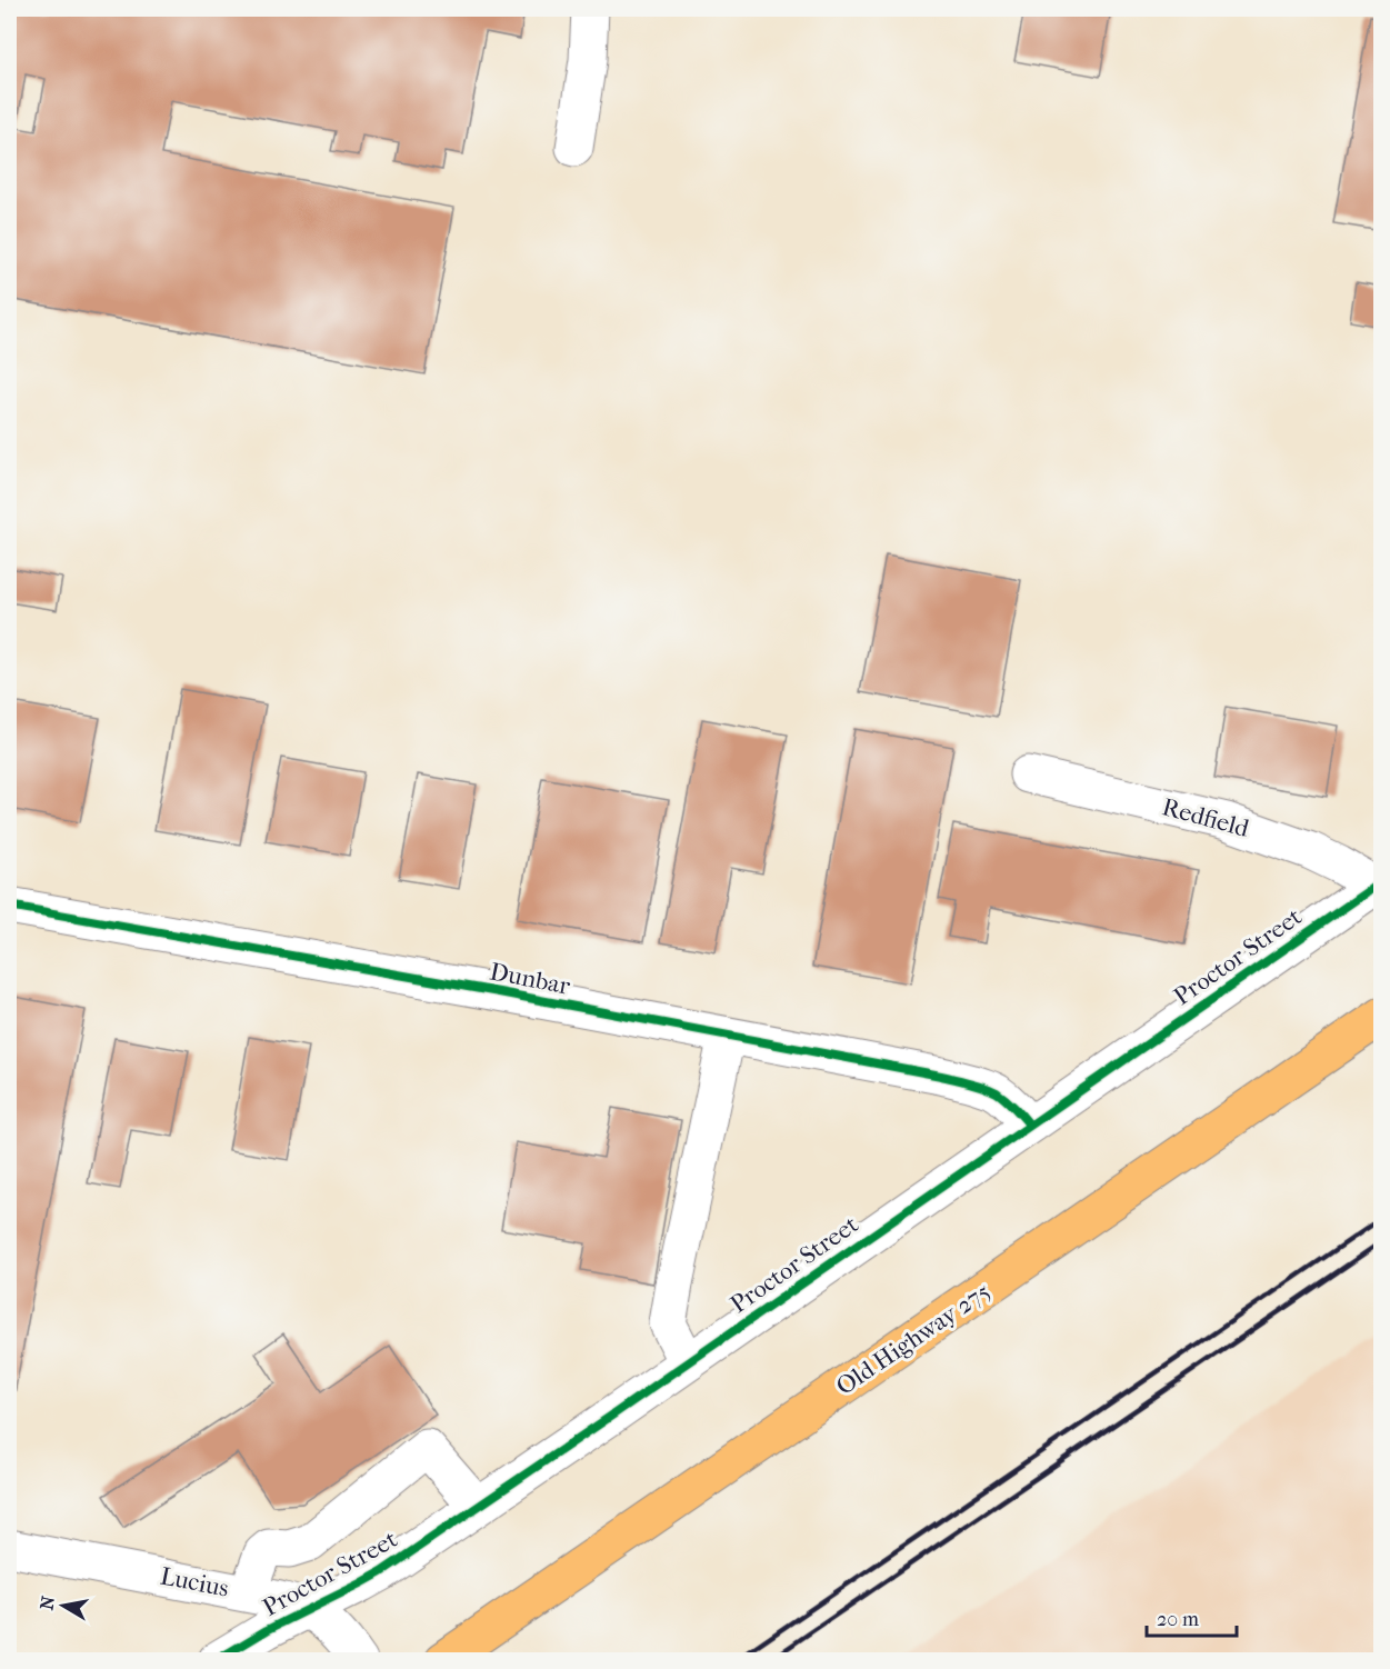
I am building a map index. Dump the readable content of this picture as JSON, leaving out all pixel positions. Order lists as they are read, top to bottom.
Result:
{
  "streets": {
    "main road": ["Old Highway 275"],
    "street": [
      "Redfield",
      "Proctor Street",
      "Dunbar",
      "Lucius"
    ]
  },
  "crossings": [
    ["Redfield", "Proctor Street"],
    ["Proctor Street", "Dunbar"],
    ["Proctor Street", "Lucius"]
  ],
  "scale_bar": "20 m",
  "north": "left"
}
